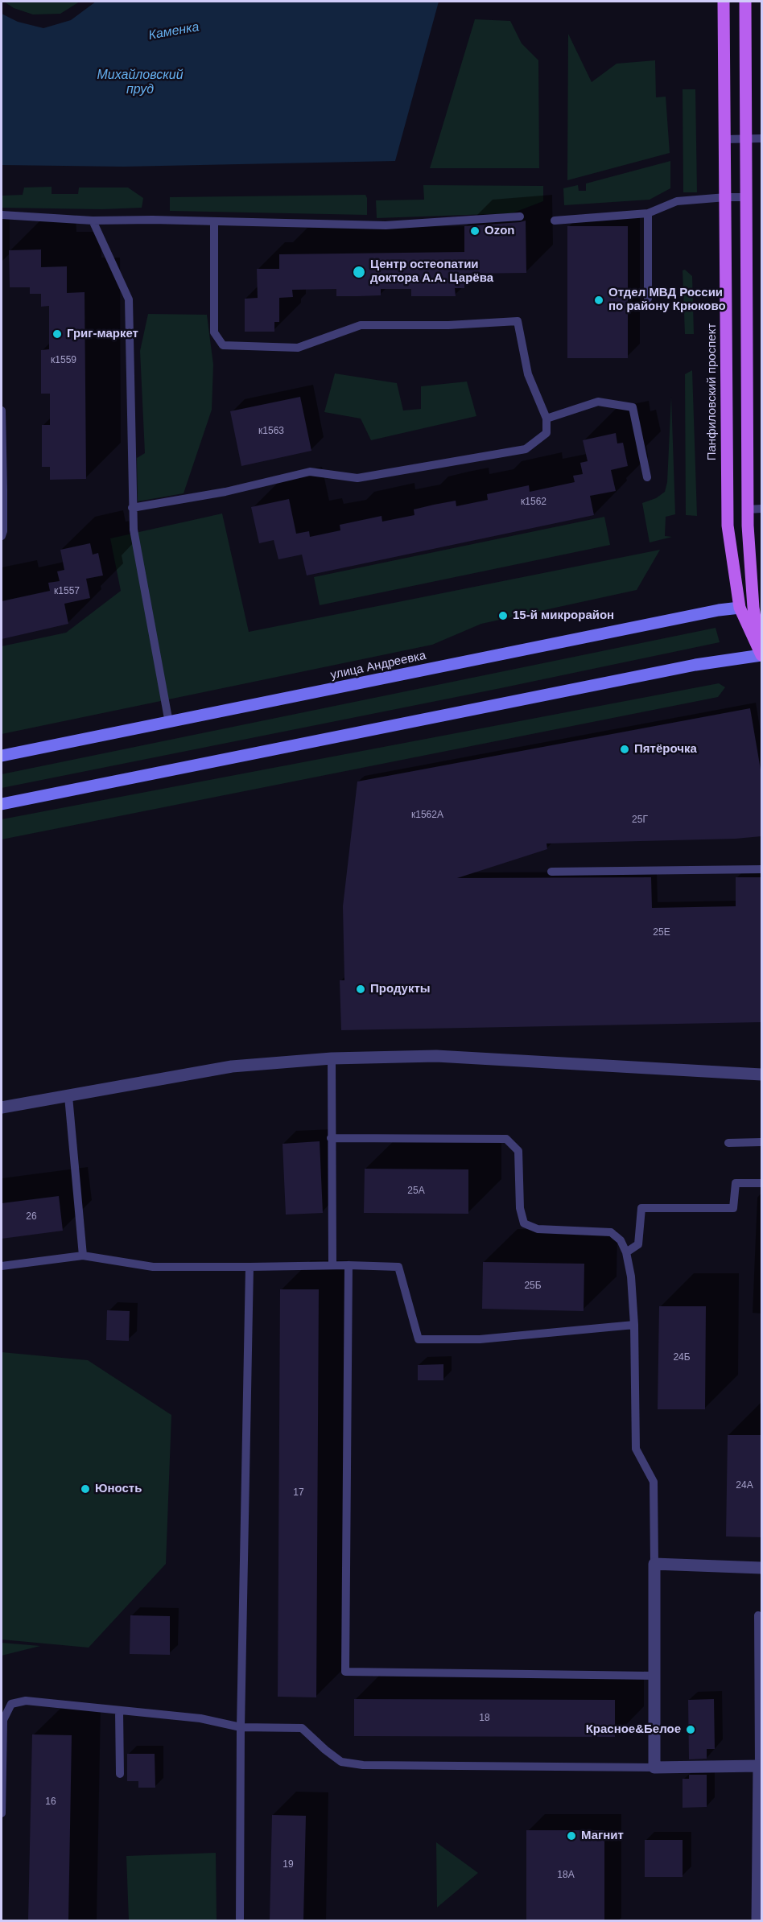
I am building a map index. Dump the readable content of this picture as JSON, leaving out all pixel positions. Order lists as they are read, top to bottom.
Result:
{
  "streets": {
    "main road": ["Панфиловский проспект", "улица Андреевка"]
  },
  "crossings": [
    ["Панфиловский проспект", "улица Андреевка"]
  ],
  "water": ["Каменка", "Михайловский пруд"],
  "places": [
    "Ozon",
    "Центр остеопатии доктора А.А. Царёва",
    "Отдел МВД России по району Крюково",
    "Григ-маркет",
    "15-й микрорайон",
    "Пятёрочка",
    "Продукты",
    "Юность",
    "Красное&Белое",
    "Магнит"
  ],
  "house_numbers": [
    "к1559",
    "к1563",
    "к1562",
    "к1557",
    "к1562А",
    "25Г",
    "25Е",
    "25А",
    "26",
    "25Б",
    "24Б",
    "24А",
    "17",
    "18",
    "16",
    "19",
    "18А"
  ]
}
